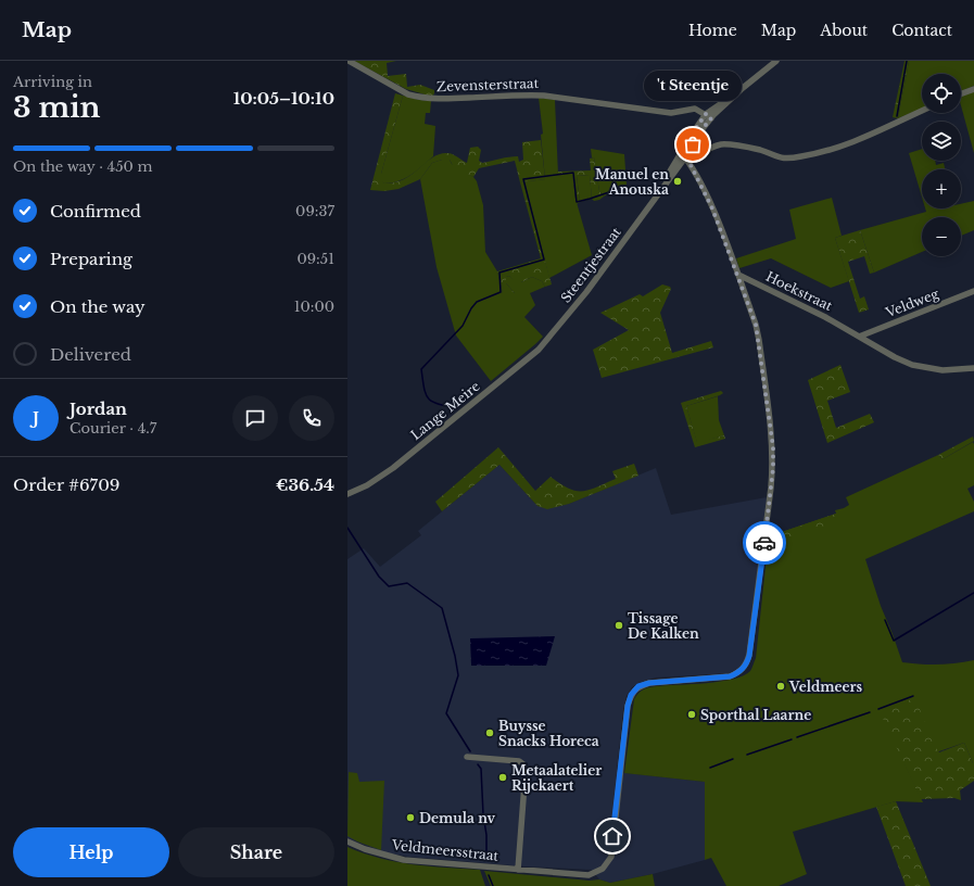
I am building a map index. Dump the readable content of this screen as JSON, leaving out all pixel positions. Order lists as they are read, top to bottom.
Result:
{
  "streets": {
    "street": [
      "Zevensterstraat",
      "Steentjestraat",
      "Hoekstraat",
      "Veldweg",
      "Lange Meire",
      "Veldmeersstraat"
    ]
  },
  "crossings": [
    ["Zevensterstraat", "Steentjestraat"],
    ["Steentjestraat", "Lange Meire"],
    ["Hoekstraat", "Veldweg"],
    ["Hoekstraat", "Veldmeersstraat"]
  ],
  "places": [
    "'t Steentje",
    "Manuel en Anouska",
    "Tissage De Kalken",
    "Veldmeers",
    "Sporthal Laarne",
    "Buysse Snacks Horeca",
    "Metaalatelier Rijckaert",
    "Demula nv"
  ],
  "page": {
    "header": "Map",
    "nav": [
      "Home",
      "Map",
      "About",
      "Contact"
    ],
    "heading": ["3 min", "Arriving in", "10:05–10:10"],
    "panel": [
      "Jordan",
      "Courier · 4.7",
      "Order #6709",
      "€36.54"
    ],
    "bubble": "'t Steentje",
    "map_buttons": ["+", "−"],
    "bar": "On the way · 450 m",
    "list": [
      ["Confirmed", "09:37"],
      ["Preparing", "09:51"],
      ["On the way", "10:00"],
      "Delivered"
    ],
    "round": "J",
    "buttons": ["Help", "Share"]
  }
}
